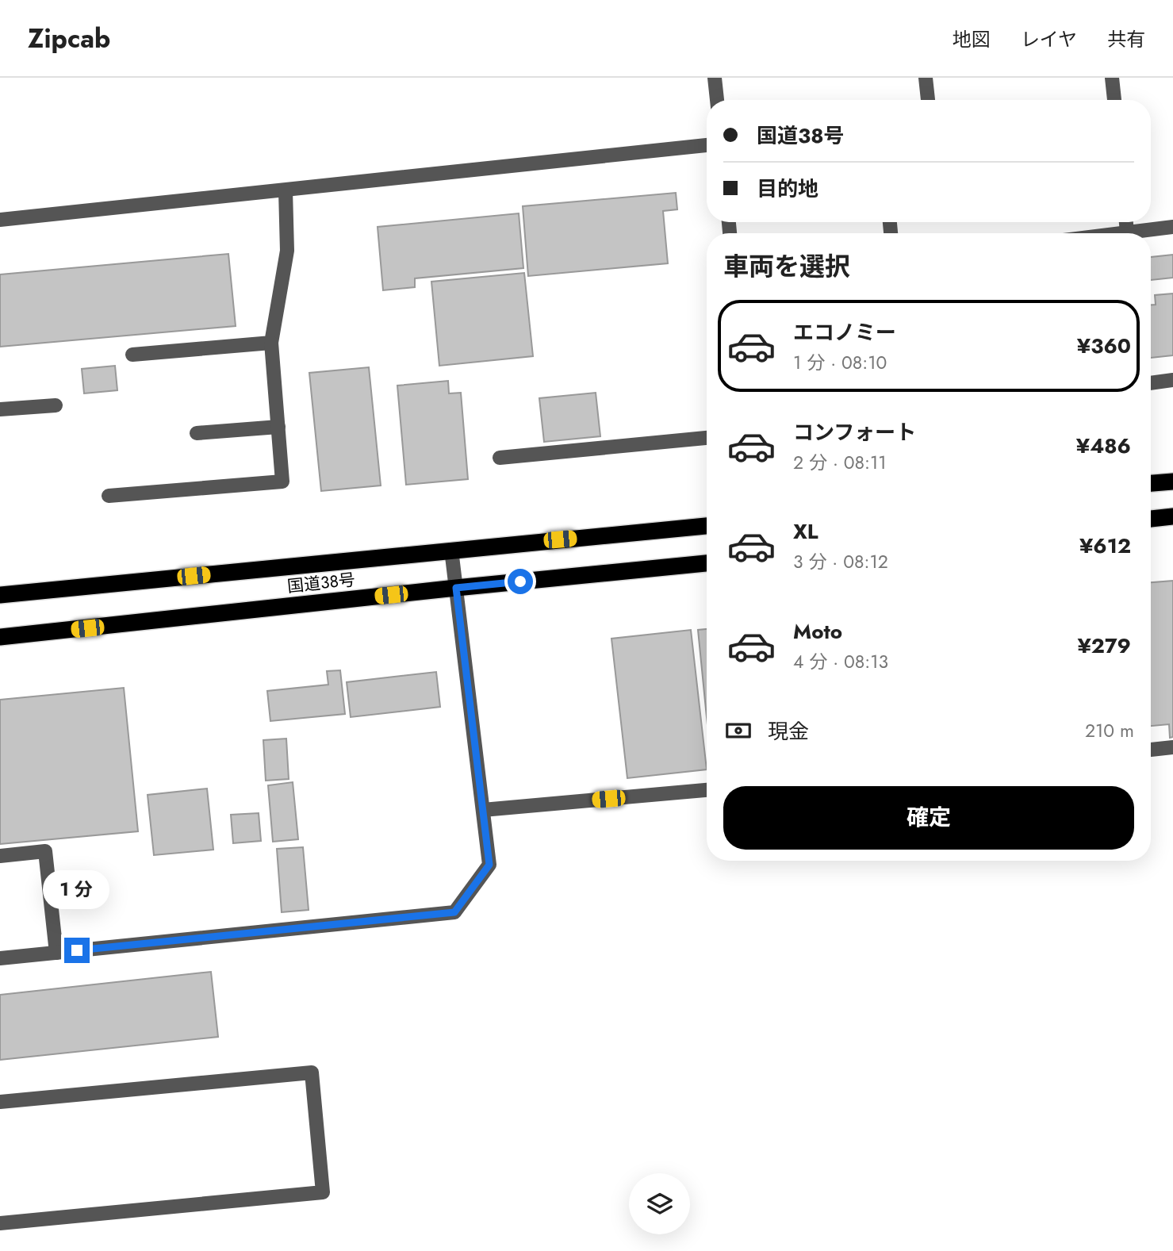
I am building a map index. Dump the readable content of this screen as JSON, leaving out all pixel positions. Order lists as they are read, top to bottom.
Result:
{
  "streets": {
    "highway": ["国道38号"]
  },
  "page": {
    "header": "Zipcab",
    "nav": ["地図", "レイヤ", "共有"],
    "banner": ["国道38号", "目的地"],
    "heading": "車両を選択",
    "list": [
      {
        "name": "エコノミー",
        "note": "1 分 · 08:10",
        "value": "¥360"
      },
      {
        "name": "コンフォート",
        "note": "2 分 · 08:11",
        "value": "¥486"
      },
      {
        "name": "XL",
        "note": "3 分 · 08:12",
        "value": "¥612"
      },
      {
        "name": "Moto",
        "note": "4 分 · 08:13",
        "value": "¥279"
      }
    ],
    "pay": ["現金", "210 m"],
    "buttons": "確定",
    "bubble": "1 分"
  }
}
